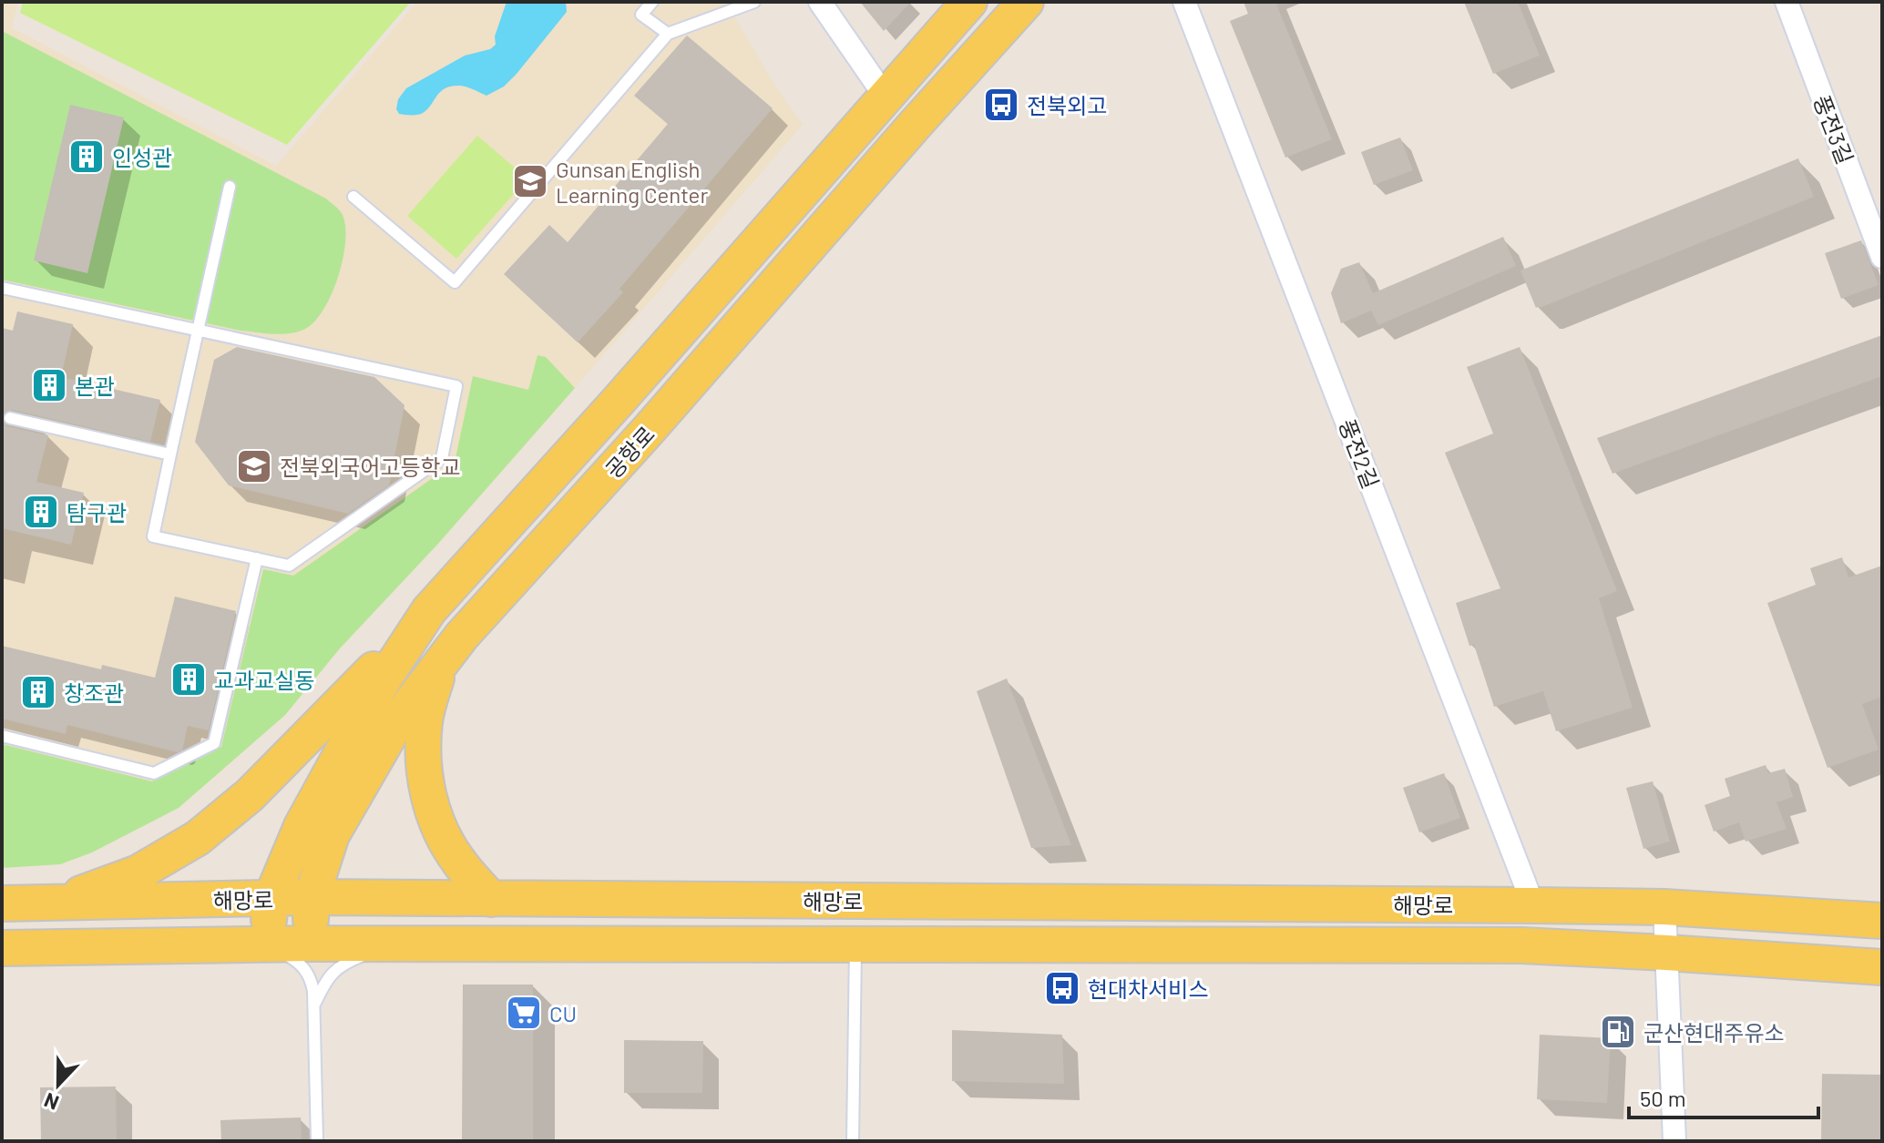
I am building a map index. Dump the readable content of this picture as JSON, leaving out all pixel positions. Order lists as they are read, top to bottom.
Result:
{
  "streets": {
    "main road": ["공항로", "해망로"],
    "street": ["풍전3길", "풍전2길"]
  },
  "crossings": [
    ["공항로", "해망로"],
    ["풍전2길", "해망로"]
  ],
  "places": {
    "bus stop": ["전북외고", "현대차서비스"],
    "building": [
      "인성관",
      "본관",
      "탐구관",
      "교과교실동",
      "창조관"
    ],
    "school or university": ["Gunsan English Learning Center", "전북외국어고등학교"],
    "supermarket": ["CU"],
    "fuel station": ["군산현대주유소"]
  },
  "scale_bar": "50 m",
  "north": "bottom"
}
